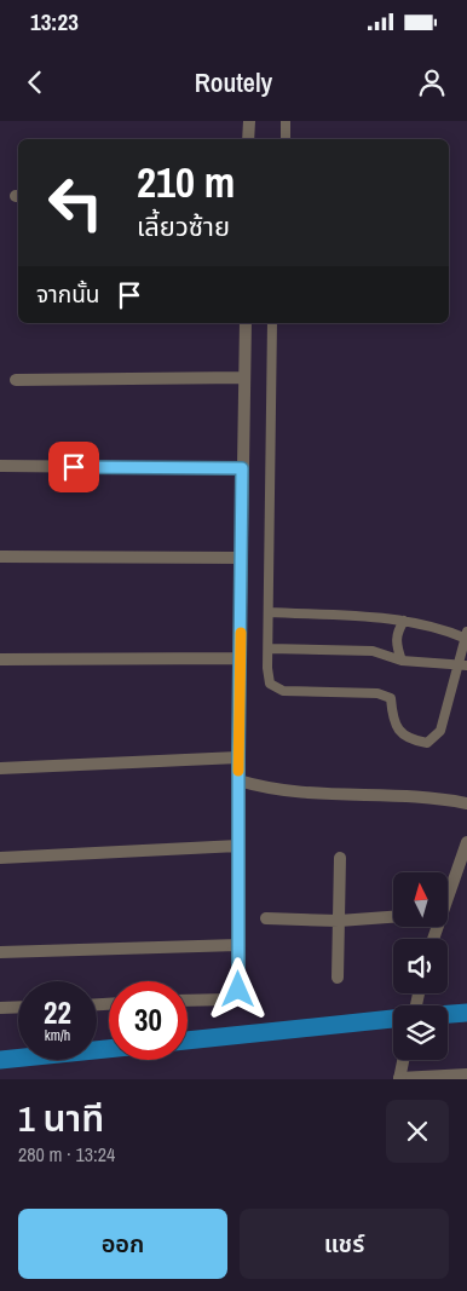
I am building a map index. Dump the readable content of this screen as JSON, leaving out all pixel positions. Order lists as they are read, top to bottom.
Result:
{
  "north": "top",
  "page": {
    "status": "13:23",
    "header": "Routely",
    "turn": ["210 m", "เลี้ยวซ้าย"],
    "then": "จากนั้น",
    "speed": "22 km/h",
    "limit": "30",
    "heading": ["1 นาที", "280 m · 13:24"],
    "buttons": ["ออก", "แชร์"]
  }
}
